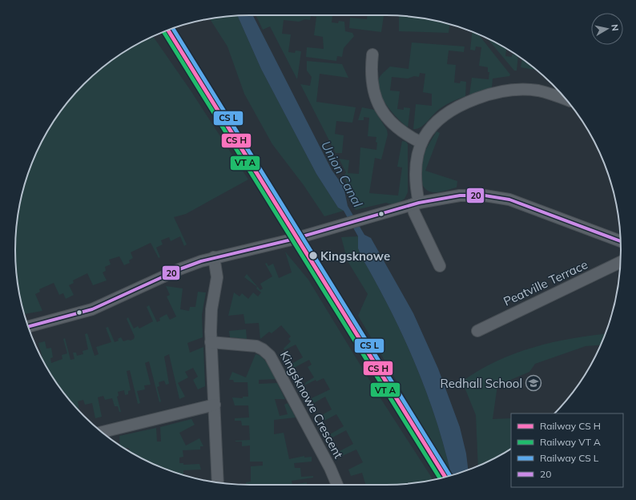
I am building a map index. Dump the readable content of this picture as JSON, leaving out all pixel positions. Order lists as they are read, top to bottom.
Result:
{
  "streets": {
    "street": ["Peatville Terrace", "Kingsknowe Crescent"]
  },
  "water": ["Union Canal"],
  "places": {
    "other": ["Kingsknowe"],
    "school or university": ["Redhall School"]
  },
  "lines": ["transit line 20"],
  "legend": [
    "Railway CS H",
    "Railway VT A",
    "Railway CS L",
    "20"
  ],
  "north": "right"
}
